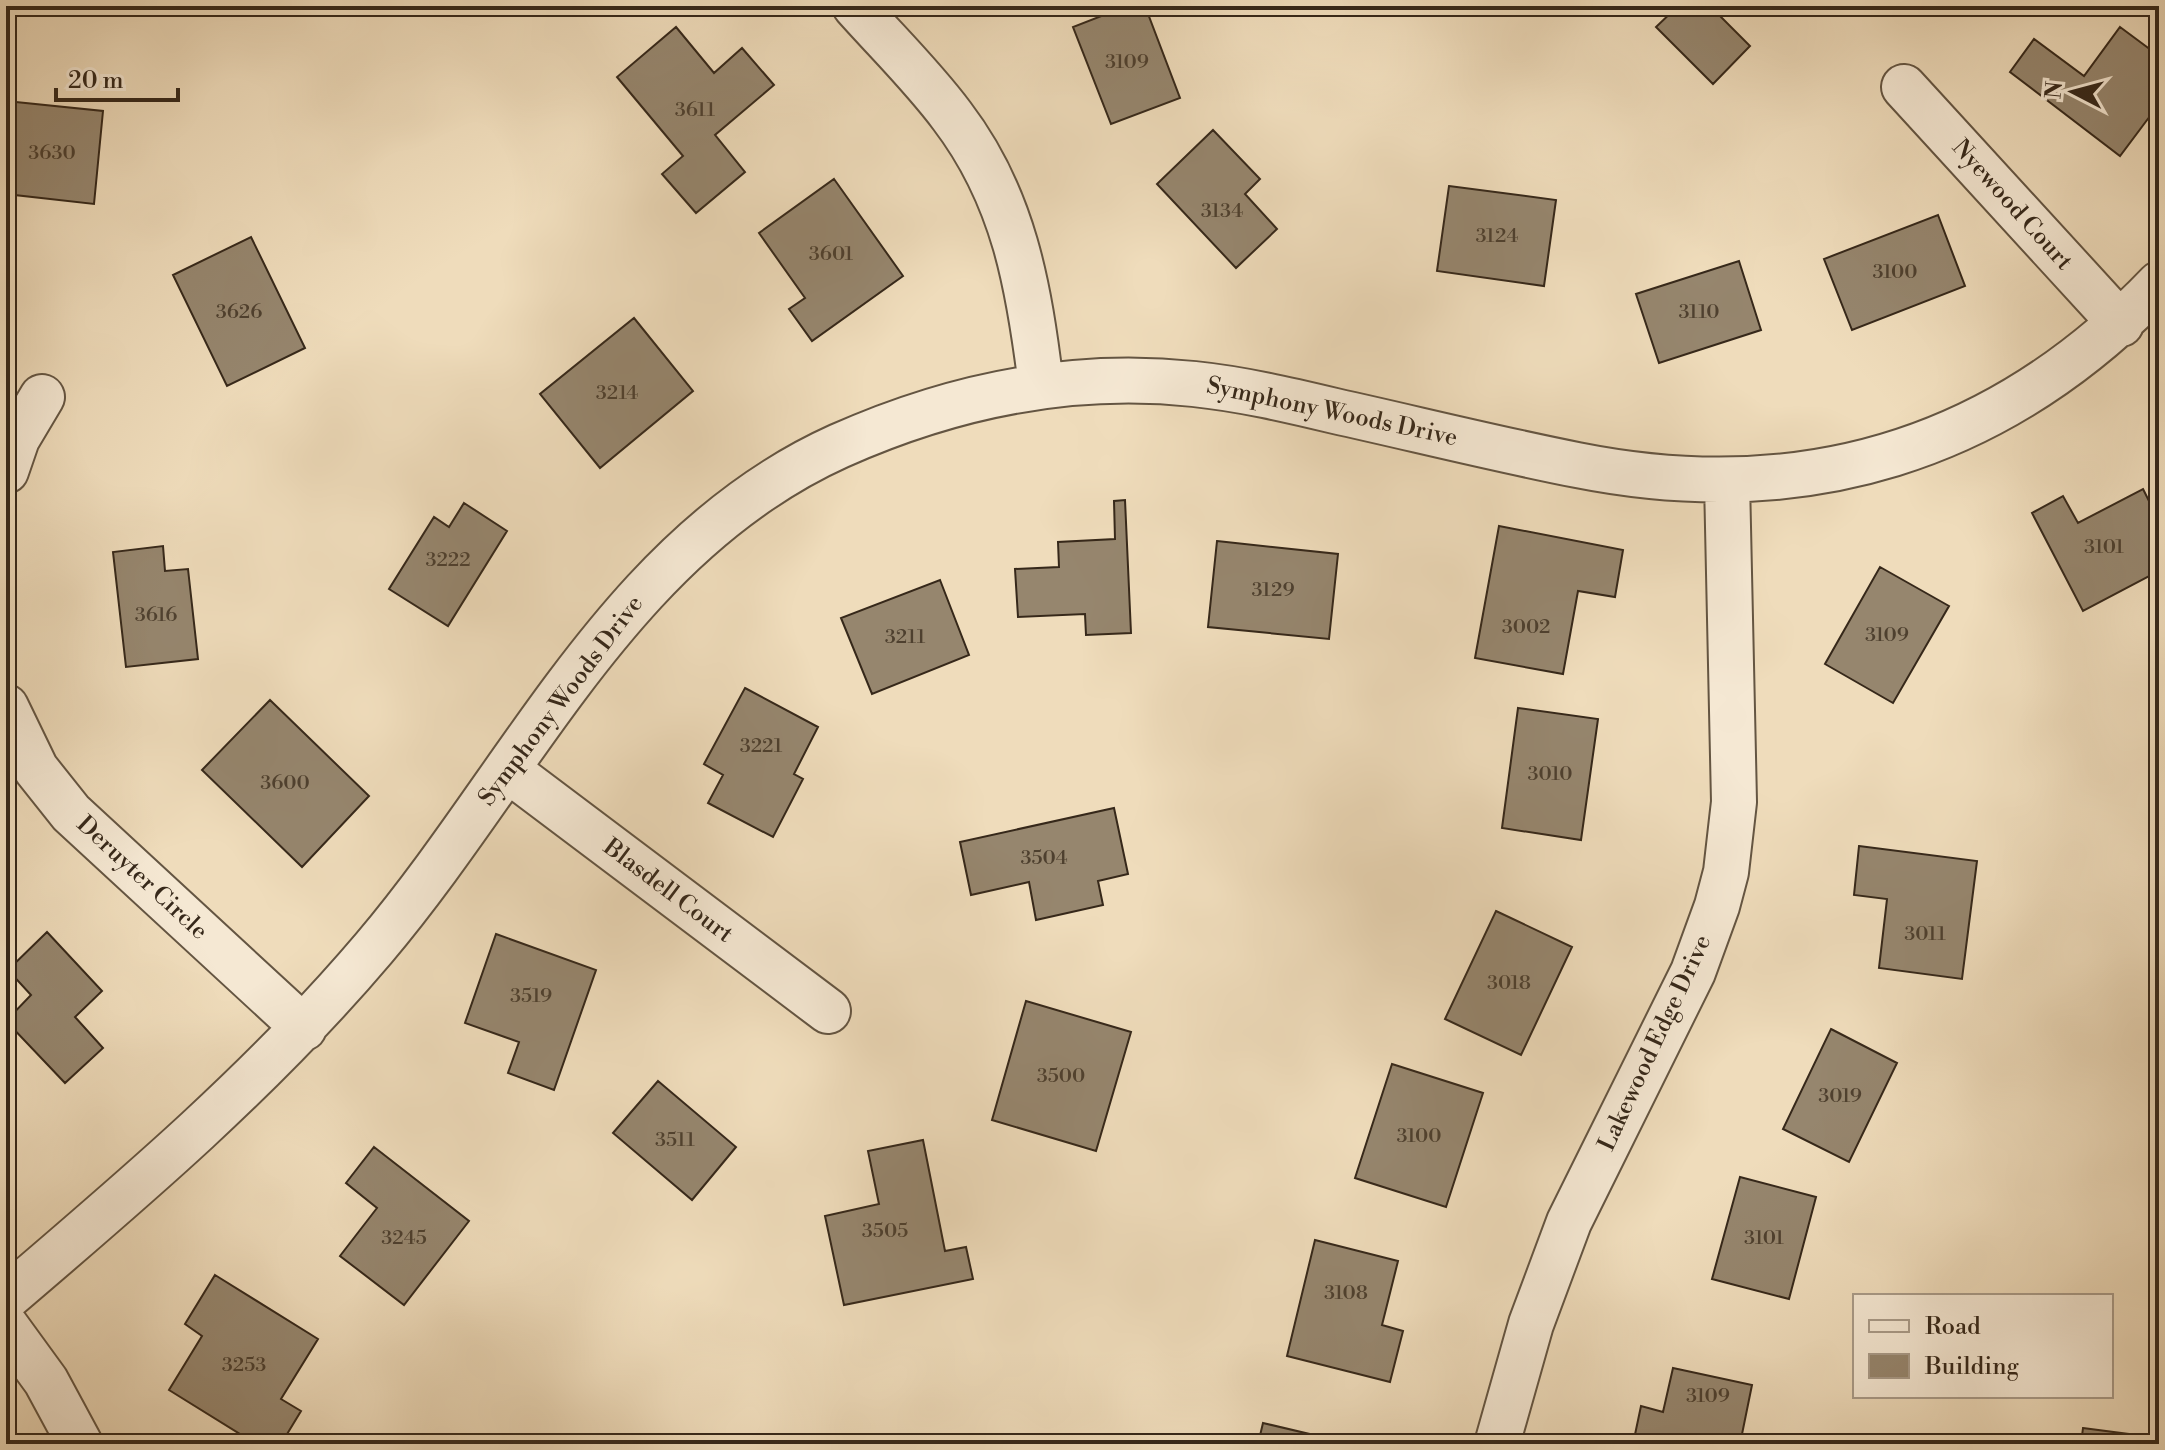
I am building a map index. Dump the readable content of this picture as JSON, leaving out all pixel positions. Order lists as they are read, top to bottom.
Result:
{
  "streets": {
    "street": [
      "Nyewood Court",
      "Symphony Woods Drive",
      "Deruyter Circle",
      "Blasdell Court",
      "Lakewood Edge Drive"
    ]
  },
  "crossings": [
    ["Nyewood Court", "Symphony Woods Drive"],
    ["Symphony Woods Drive", "Deruyter Circle"],
    ["Symphony Woods Drive", "Blasdell Court"],
    ["Symphony Woods Drive", "Lakewood Edge Drive"]
  ],
  "house_numbers": [
    "3109",
    "3611",
    "3630",
    "3134",
    "3124",
    "3601",
    "3100",
    "3626",
    "3110",
    "3214",
    "3101",
    "3222",
    "3129",
    "3616",
    "3002",
    "3109",
    "3211",
    "3221",
    "3010",
    "3600",
    "3504",
    "3011",
    "3018",
    "3519",
    "3500",
    "3019",
    "3100",
    "3511",
    "3505",
    "3245",
    "3101",
    "3108",
    "3253",
    "3109"
  ],
  "legend": ["Road", "Building"],
  "scale_bar": "20 m",
  "north": "left"
}
